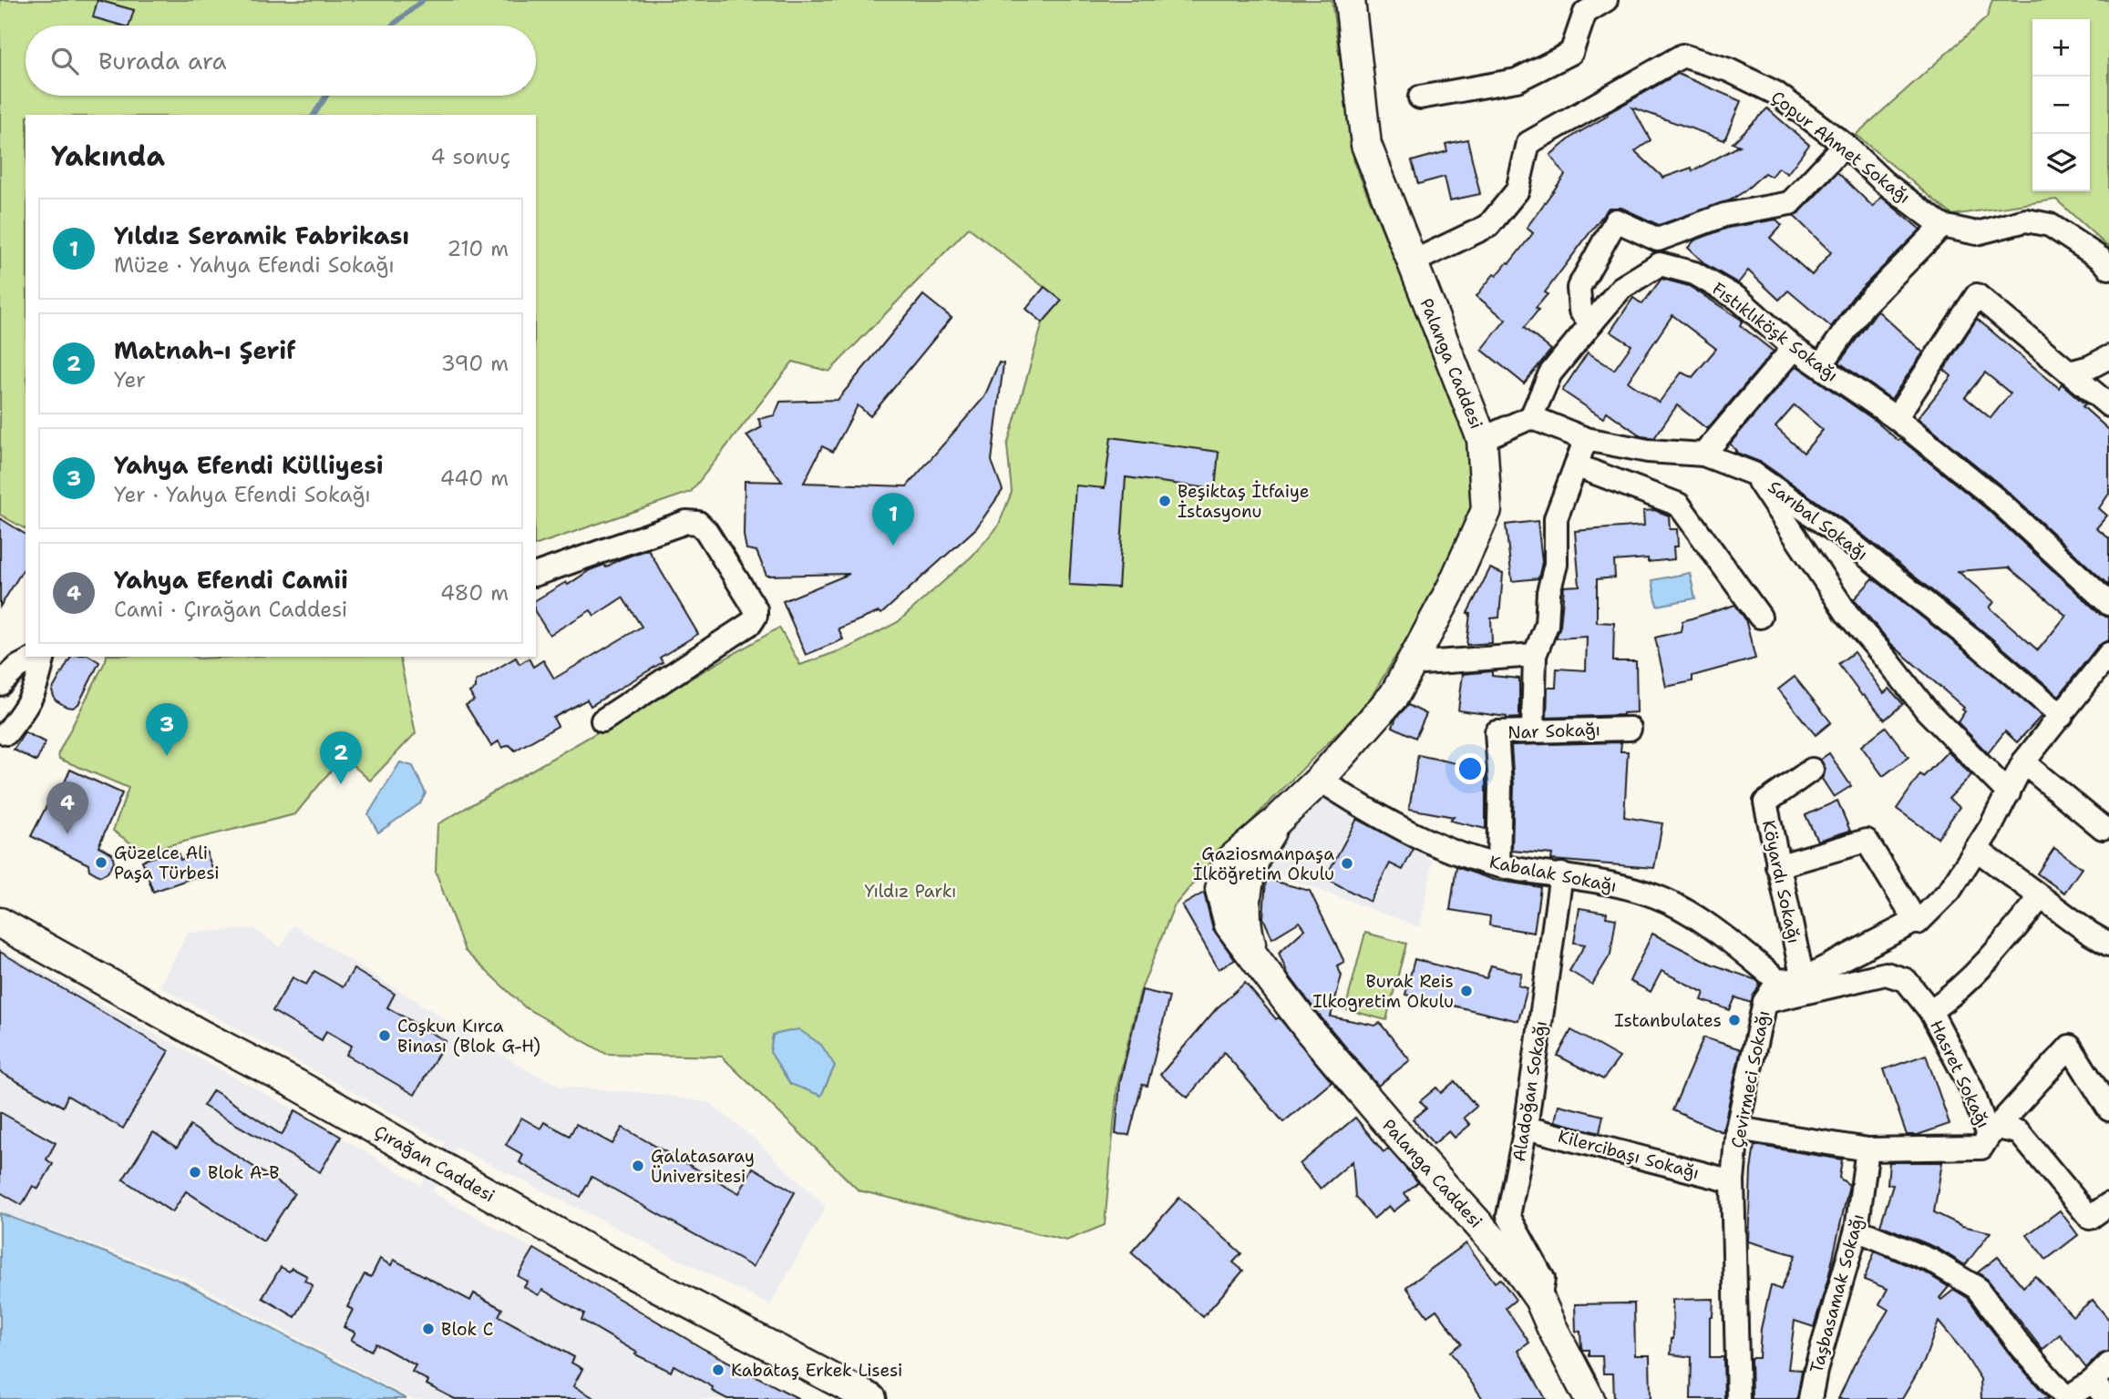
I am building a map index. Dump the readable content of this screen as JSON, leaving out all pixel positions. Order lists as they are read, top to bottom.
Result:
{
  "streets": {
    "main road": ["Palanga Caddesi", "Çırağan Caddesi"],
    "street": [
      "Çopur Ahmet Sokağı",
      "Fıstıklıköşk Sokağı",
      "Sarıbal Sokağı",
      "Nar Sokağı",
      "Kabalak Sokağı",
      "Köyardı Sokağı",
      "Hasret Sokağı",
      "Çevirmeci Sokağı",
      "Aladoğan Sokağı",
      "Kilercibaşı Sokağı",
      "Taşbasamak Sokağı"
    ]
  },
  "crossings": [
    ["Çopur Ahmet Sokağı", "Palanga Caddesi"],
    ["Fıstıklıköşk Sokağı", "Sarıbal Sokağı"],
    ["Palanga Caddesi", "Kabalak Sokağı"],
    ["Palanga Caddesi", "Aladoğan Sokağı"],
    ["Nar Sokağı", "Kabalak Sokağı"],
    ["Kabalak Sokağı", "Çevirmeci Sokağı"],
    ["Kabalak Sokağı", "Aladoğan Sokağı"],
    ["Hasret Sokağı", "Çevirmeci Sokağı"],
    ["Çevirmeci Sokağı", "Kilercibaşı Sokağı"],
    ["Aladoğan Sokağı", "Kilercibaşı Sokağı"]
  ],
  "parks": ["Yıldız Parkı"],
  "places": [
    "Beşiktaş İtfaiye İstasyonu",
    "Güzelce Ali Paşa Türbesi",
    "Gaziosmanpaşa İlköğretim Okulu",
    "Burak Reis Ilkogretim Okulu",
    "Istanbulates",
    "Coşkun Kırca Binası (Blok G-H)",
    "Galatasaray Üniversitesi",
    "Blok A-B",
    "Blok C",
    "Kabataş Erkek Lisesi"
  ],
  "page": {
    "map_buttons": ["+", "−"],
    "search": "Burada ara",
    "heading": ["Yakında", "4 sonuç"],
    "list": [
      {
        "mark": "1",
        "name": "Yıldız Seramik Fabrikası",
        "note": "Müze · Yahya Efendi Sokağı",
        "value": "210 m"
      },
      {
        "mark": "2",
        "name": "Matnah-ı Şerif",
        "note": "Yer",
        "value": "390 m"
      },
      {
        "mark": "3",
        "name": "Yahya Efendi Külliyesi",
        "note": "Yer · Yahya Efendi Sokağı",
        "value": "440 m"
      },
      {
        "mark": "4",
        "name": "Yahya Efendi Camii",
        "note": "Cami · Çırağan Caddesi",
        "value": "480 m"
      }
    ],
    "pins": [
      "1",
      "3",
      "2",
      "4"
    ]
  }
}
